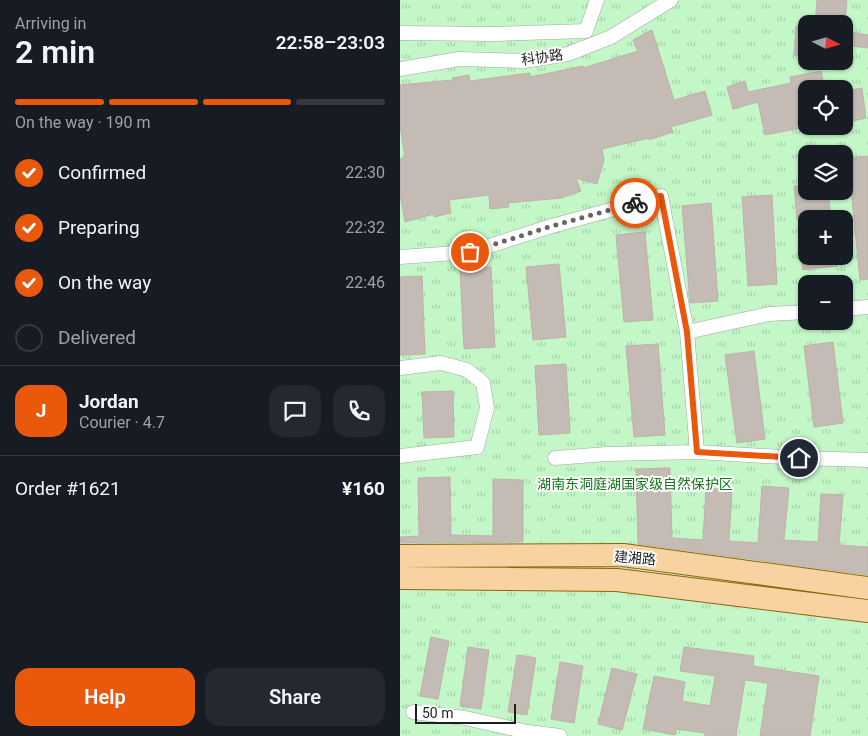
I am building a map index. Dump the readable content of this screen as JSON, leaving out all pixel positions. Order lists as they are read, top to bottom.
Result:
{
  "streets": {
    "main road": ["建湘路"],
    "street": ["科协路"]
  },
  "parks": ["湖南东洞庭湖国家级自然保护区"],
  "scale_bar": "50 m",
  "north": "right",
  "page": {
    "heading": ["2 min", "Arriving in", "22:58–23:03"],
    "panel": [
      "Jordan",
      "Courier · 4.7",
      "Order #1621",
      "¥160"
    ],
    "map_buttons": ["+", "−"],
    "bar": "On the way · 190 m",
    "list": [
      ["Confirmed", "22:30"],
      ["Preparing", "22:32"],
      ["On the way", "22:46"],
      "Delivered"
    ],
    "round": "J",
    "buttons": ["Help", "Share"],
    "scale": "50 m"
  }
}
